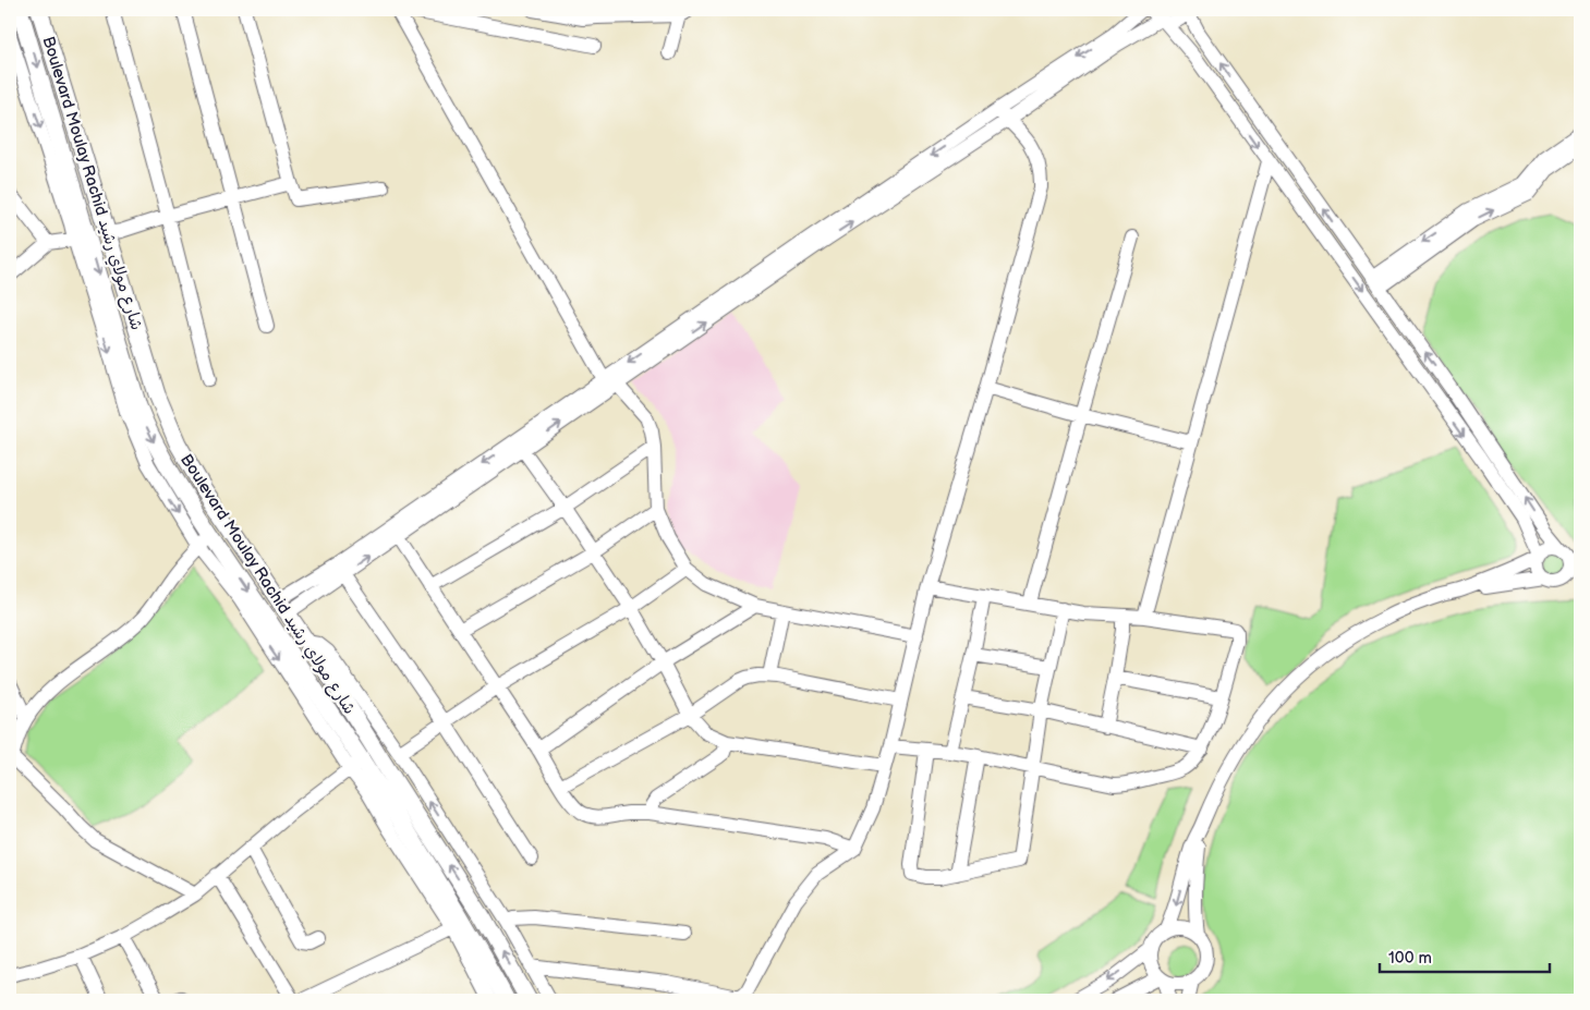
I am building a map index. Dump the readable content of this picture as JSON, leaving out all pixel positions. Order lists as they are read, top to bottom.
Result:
{
  "streets": {
    "main road": ["Boulevard Moulay Rachid شارع مولاي رشيد"]
  },
  "scale_bar": "100 m"
}
